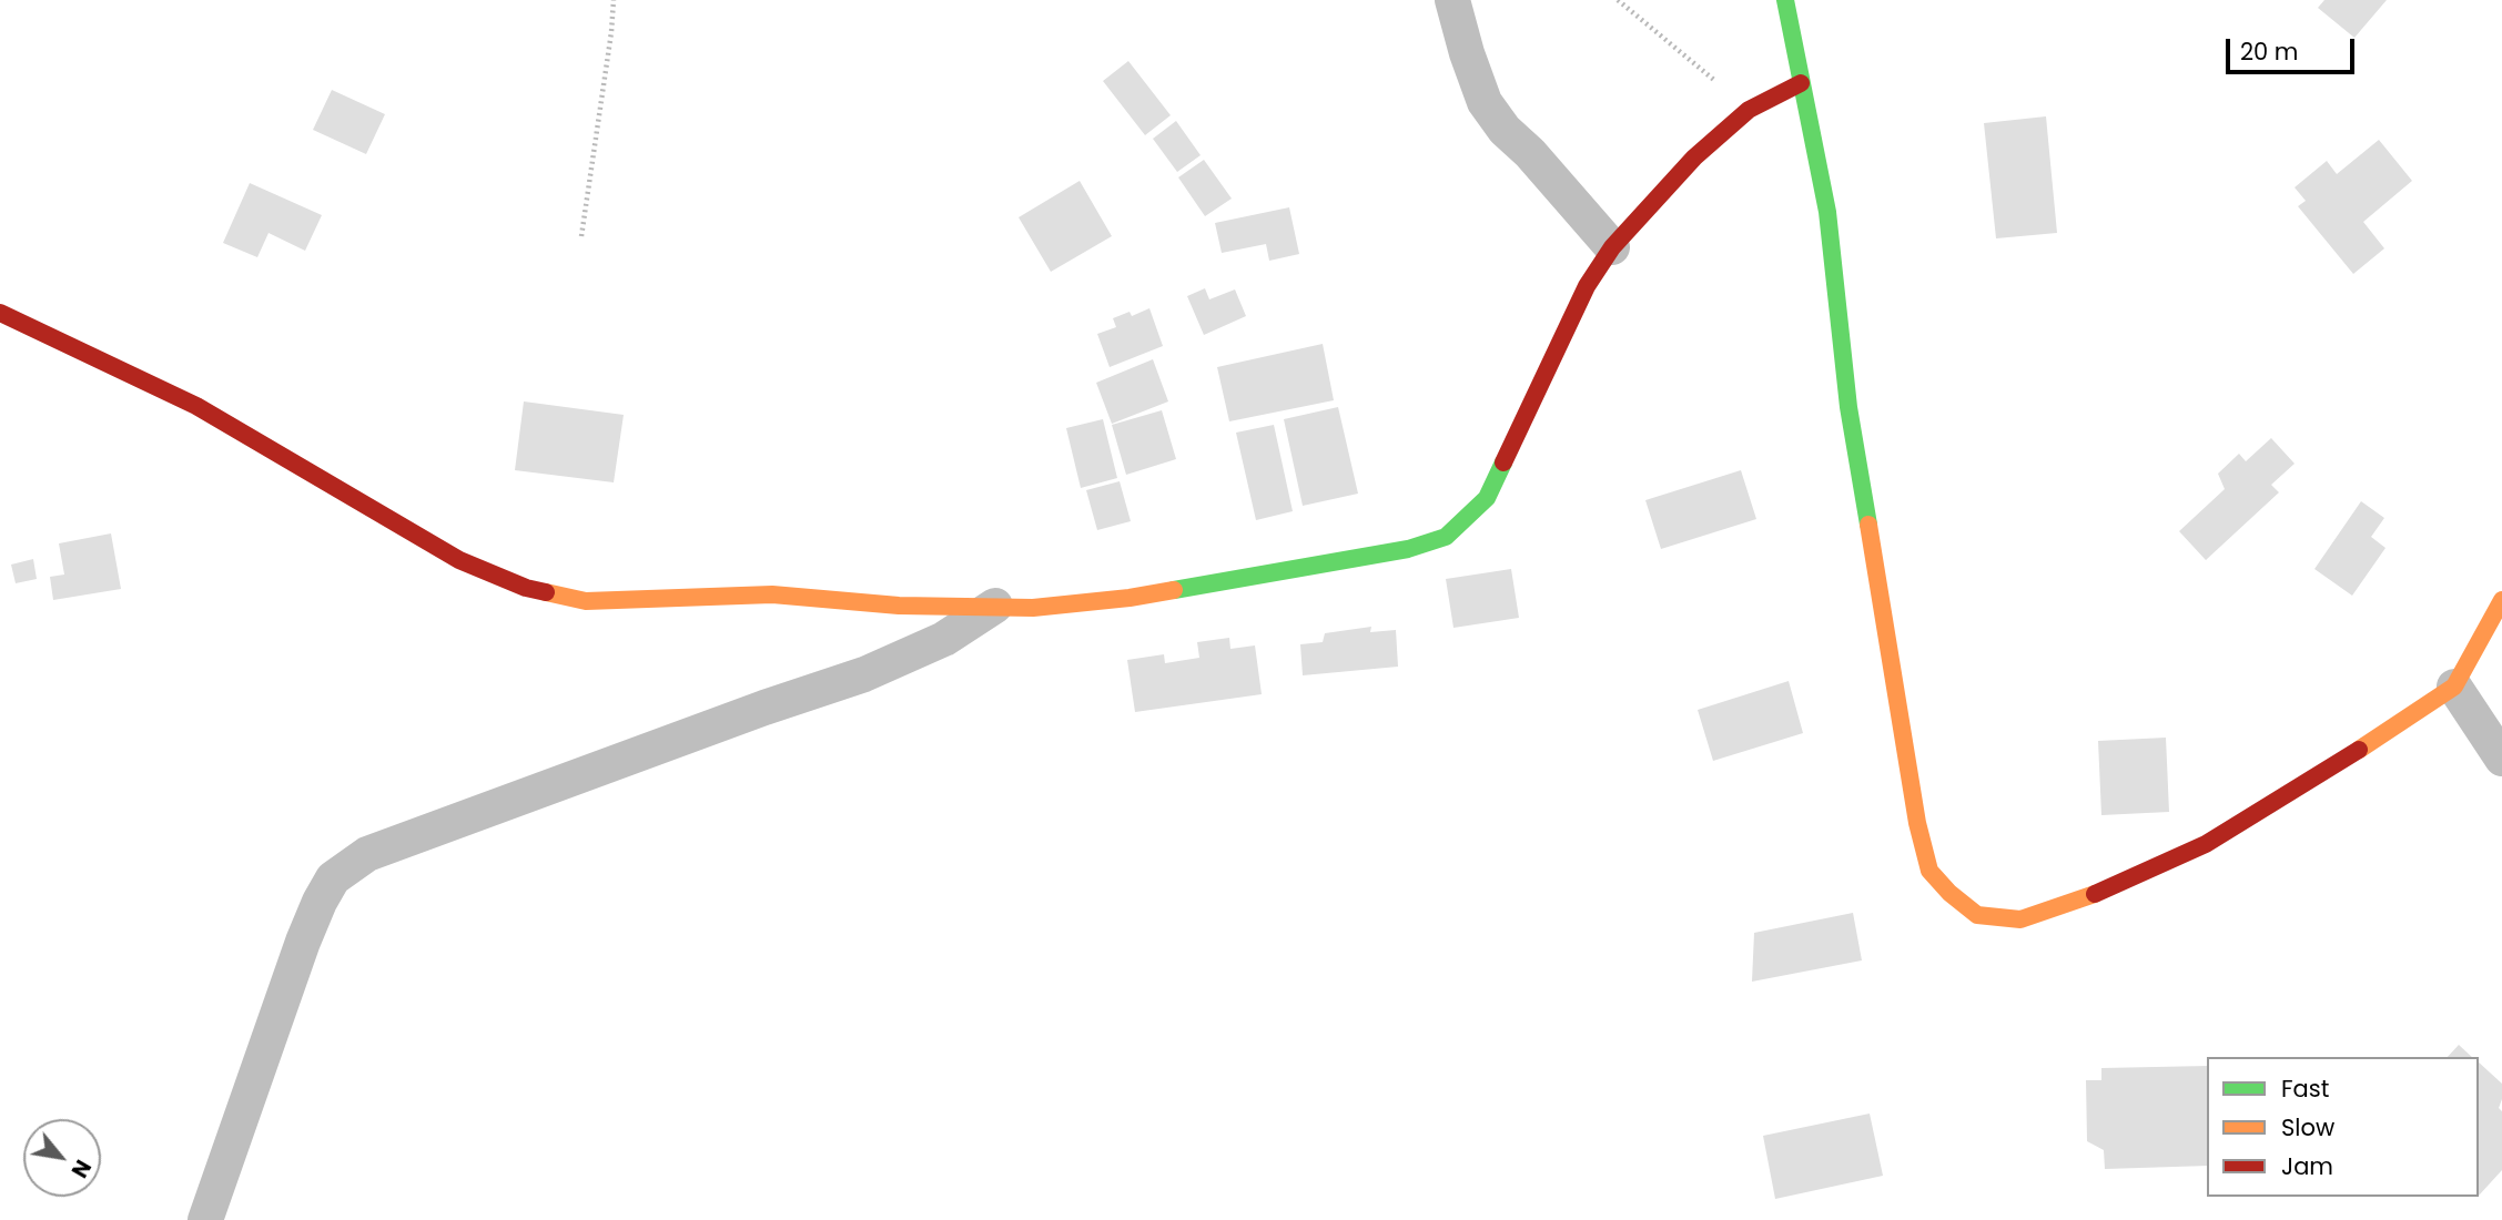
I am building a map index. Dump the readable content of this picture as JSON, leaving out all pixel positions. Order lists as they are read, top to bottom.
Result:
{
  "legend": ["Fast", "Slow", "Jam"],
  "scale_bar": "20 m",
  "north": "bottom right"
}
